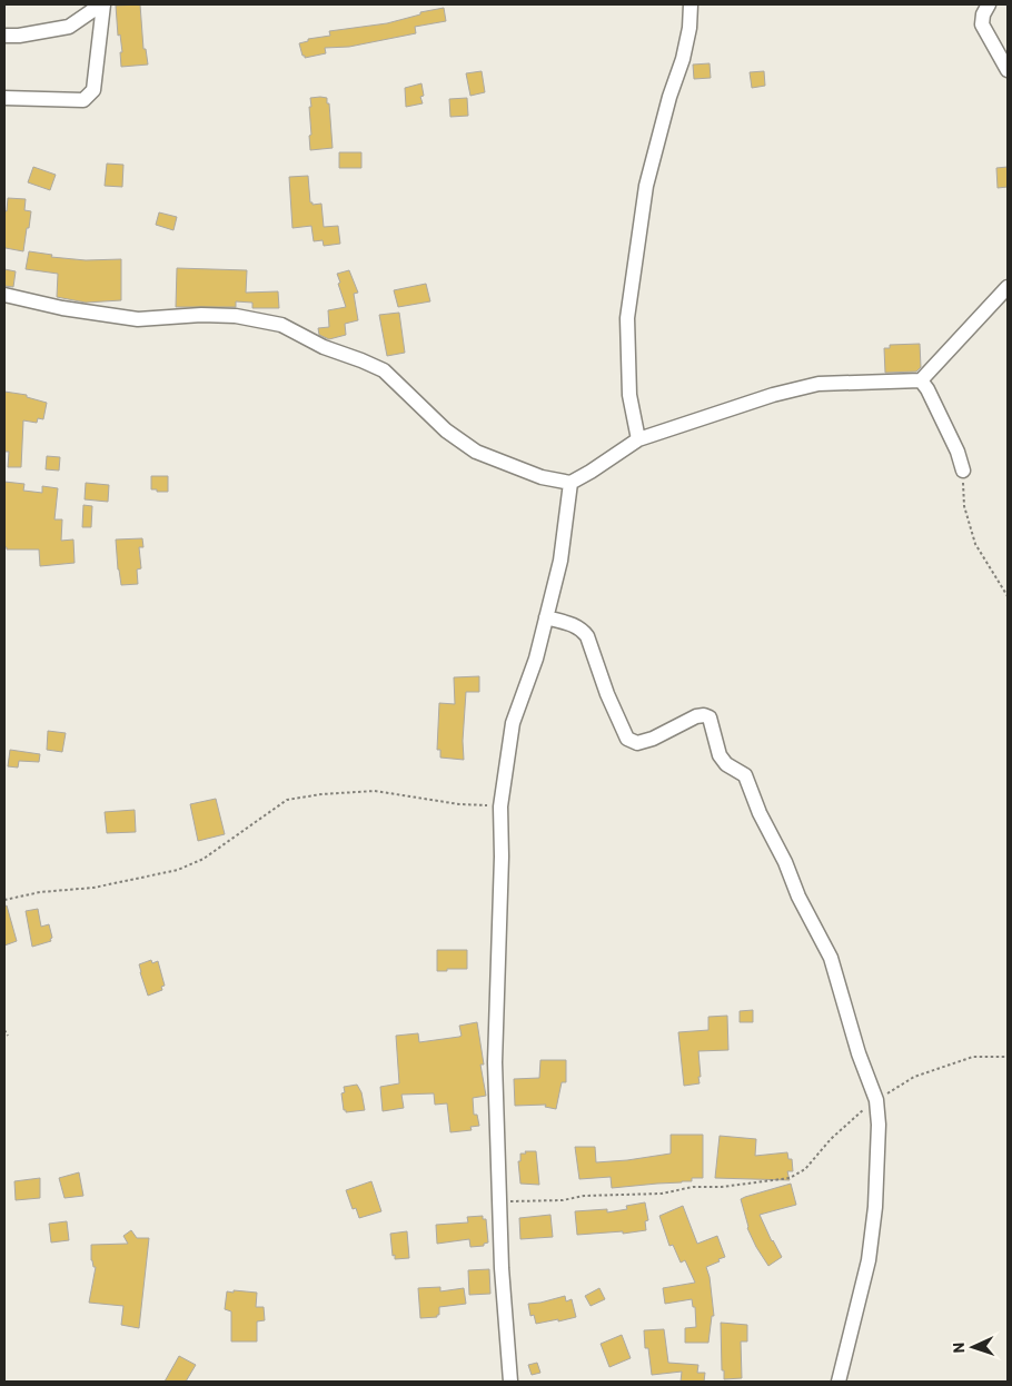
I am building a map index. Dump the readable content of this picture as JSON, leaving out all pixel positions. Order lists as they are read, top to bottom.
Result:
{
  "north": "left"
}
